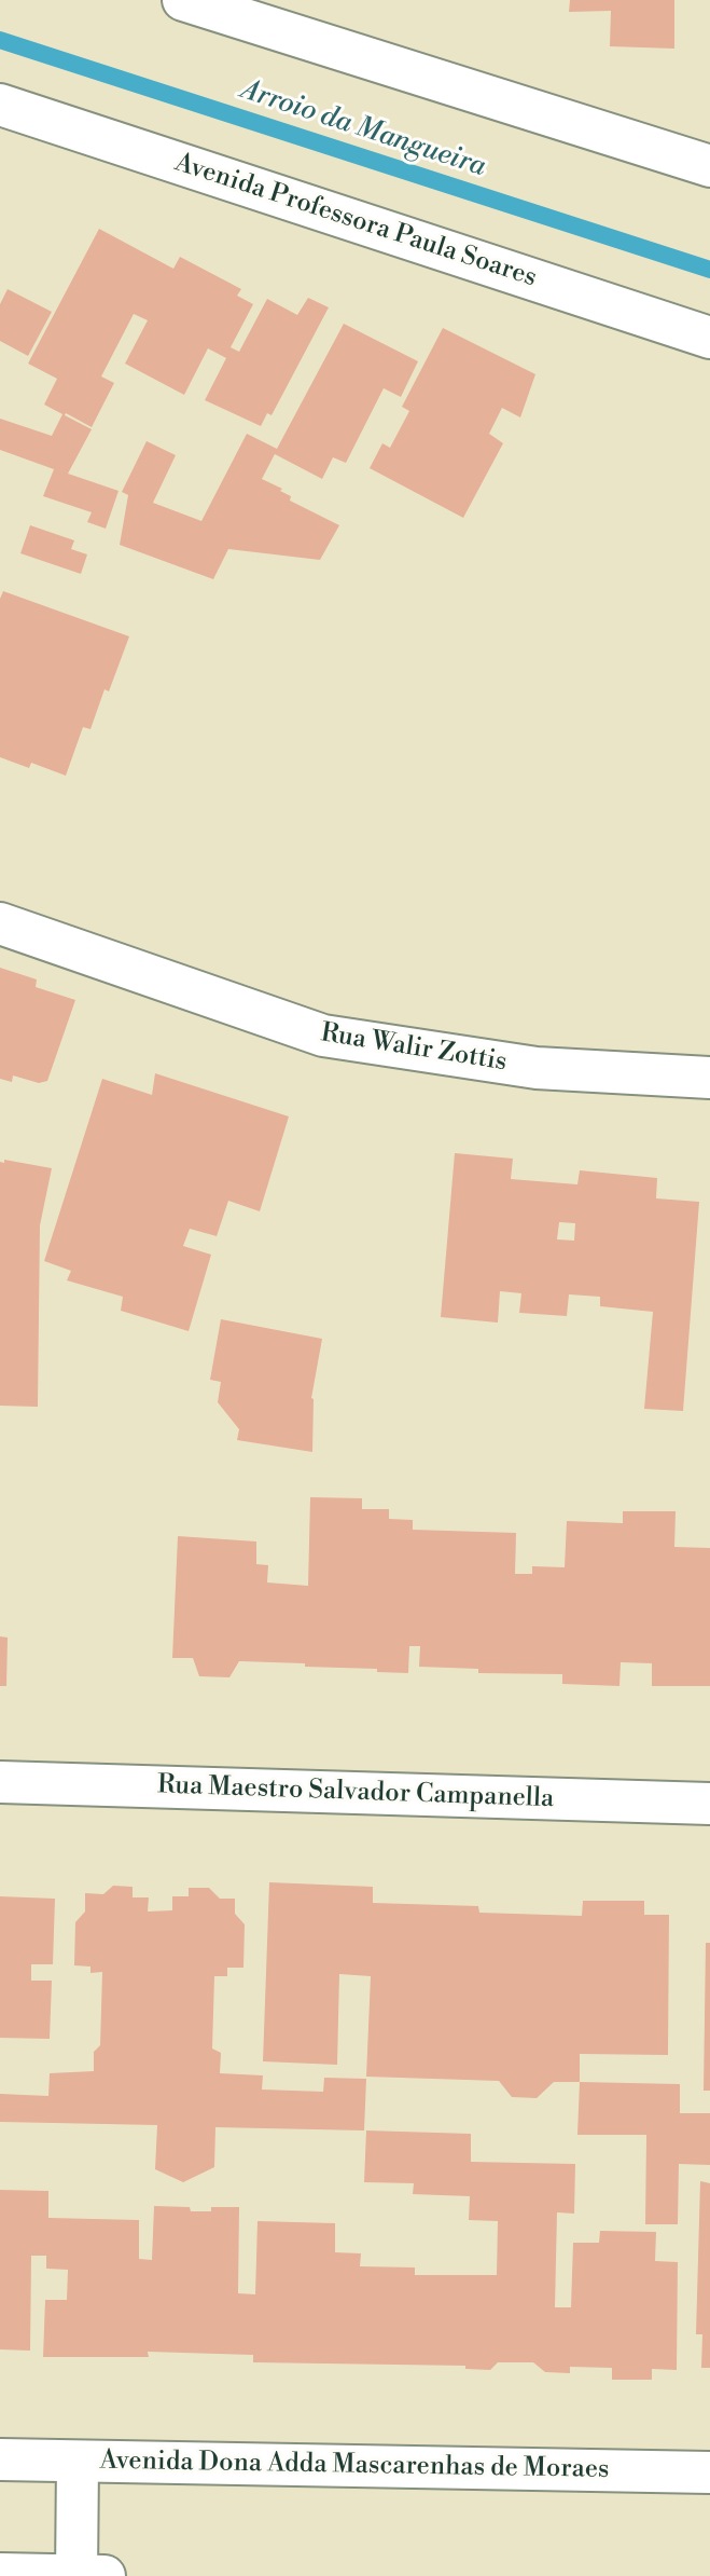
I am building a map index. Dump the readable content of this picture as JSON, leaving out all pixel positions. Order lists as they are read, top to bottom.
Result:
{
  "streets": {
    "street": [
      "Avenida Professora Paula Soares",
      "Rua Walir Zottis",
      "Rua Maestro Salvador Campanella",
      "Avenida Dona Adda Mascarenhas de Moraes"
    ]
  },
  "water": ["Arroio da Mangueira"]
}
